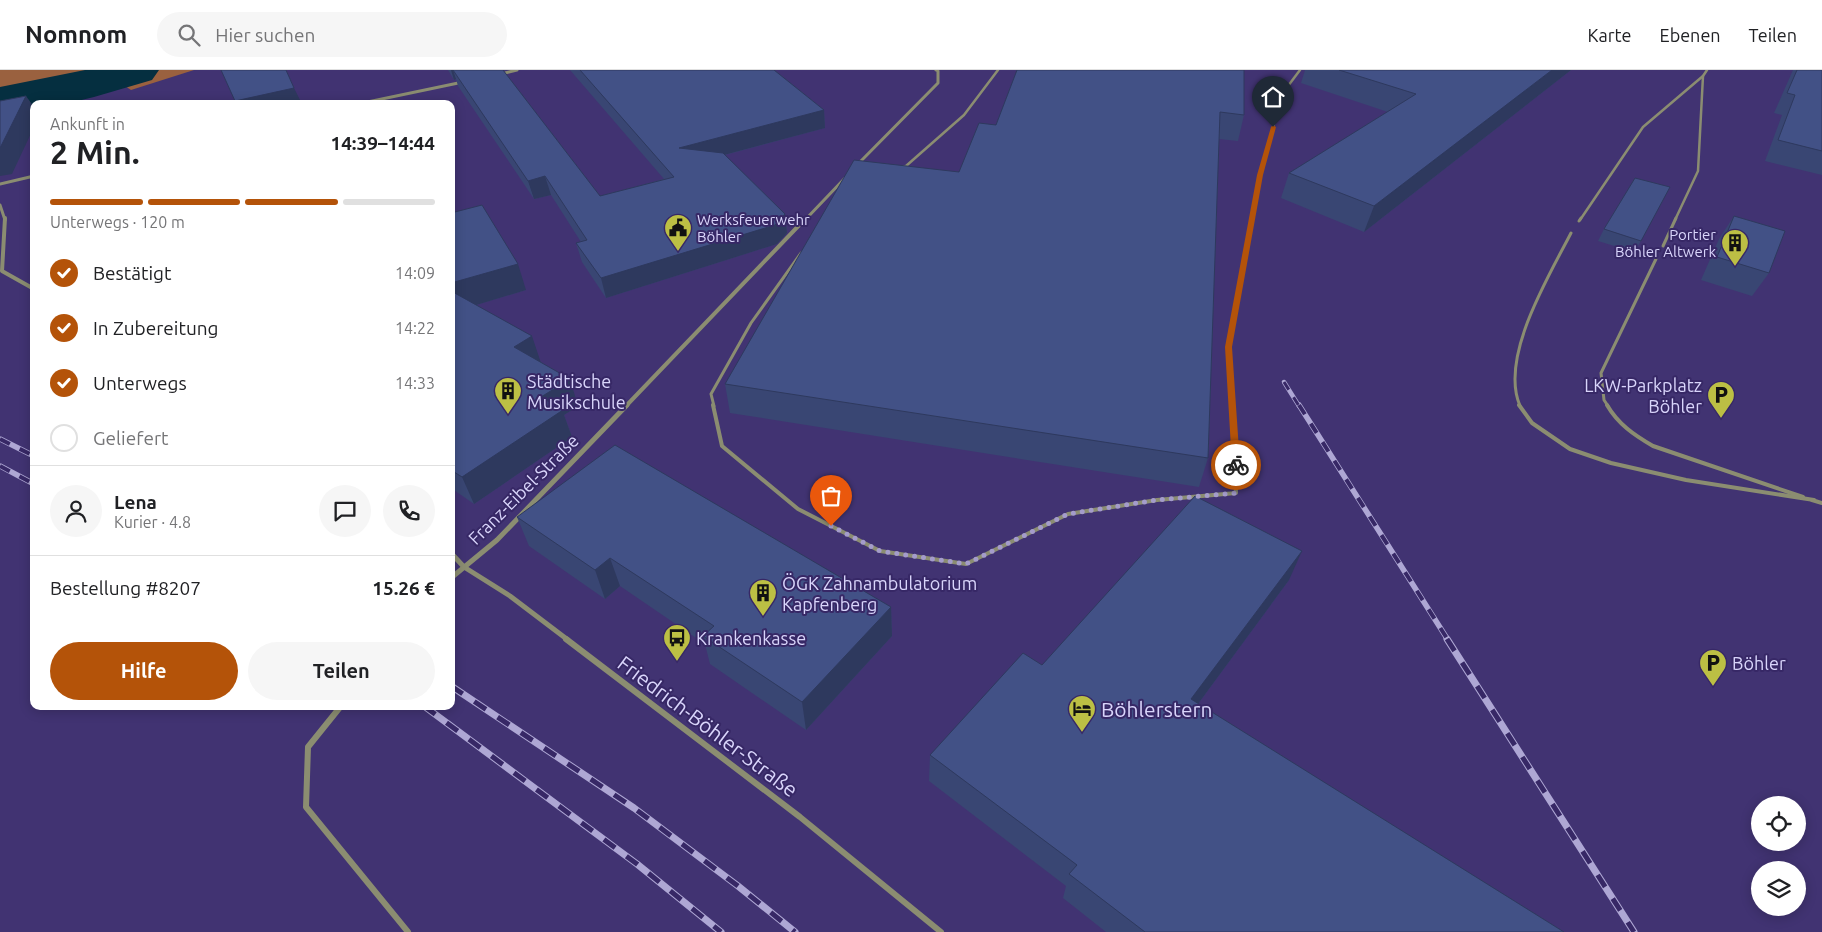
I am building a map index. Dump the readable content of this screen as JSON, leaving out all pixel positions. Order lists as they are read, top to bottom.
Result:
{
  "streets": {
    "street": ["Franz-Eibel-Straße", "Friedrich-Böhler-Straße"]
  },
  "crossings": [
    ["Franz-Eibel-Straße", "Friedrich-Böhler-Straße"]
  ],
  "places": {
    "public building": ["Werksfeuerwehr Böhler"],
    "building": ["Portier Böhler Altwerk", "Städtische Musikschule", "ÖGK Zahnambulatorium Kapfenberg"],
    "parking": ["LKW-Parkplatz Böhler", "Böhler"],
    "bus stop": ["Krankenkasse"],
    "hotel": ["Böhlerstern"]
  },
  "page": {
    "header": "Nomnom",
    "search": "Hier suchen",
    "nav": ["Karte", "Ebenen", "Teilen"],
    "heading": ["2 Min.", "Ankunft in", "14:39–14:44"],
    "panel": [
      "Lena",
      "Kurier · 4.8",
      "Bestellung #8207",
      "15.26 €"
    ],
    "bar": "Unterwegs · 120 m",
    "list": [
      ["Bestätigt", "14:09"],
      ["In Zubereitung", "14:22"],
      ["Unterwegs", "14:33"],
      "Geliefert"
    ],
    "buttons": ["Hilfe", "Teilen"]
  }
}
